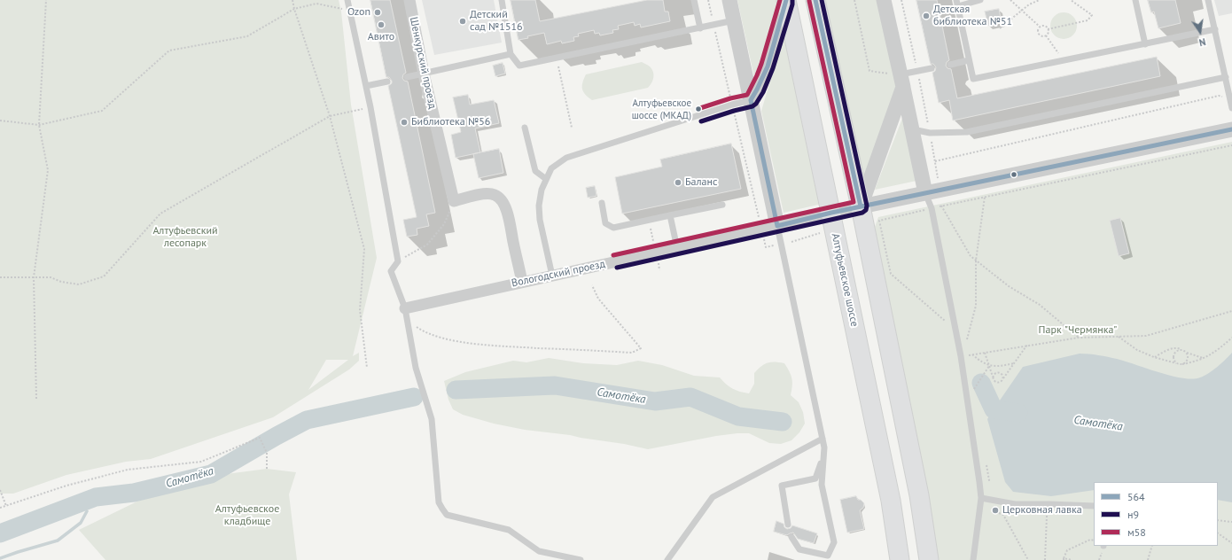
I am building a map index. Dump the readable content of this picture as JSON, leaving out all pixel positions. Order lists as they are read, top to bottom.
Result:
{
  "streets": {
    "main road": ["Алтуфьевское шоссе"],
    "street": ["Шенкурский проезд", "Вологодский проезд"]
  },
  "crossings": [
    ["Вологодский проезд", "Алтуфьевское шоссе"]
  ],
  "water": ["Самотёка"],
  "parks": ["Алтуфьевский лесопарк", "Парк \"Чермянка\"", "Алтуфьевское кладбище"],
  "places": [
    "Ozon",
    "Детская библиотека №51",
    "Детский сад №1516",
    "Авито",
    "Алтуфьевское шоссе (МКАД)",
    "Библиотека №56",
    "Баланс",
    "Церковная лавка"
  ],
  "lines": ["transit line 564", "transit line н9", "transit line м58"],
  "legend": ["564", "н9", "м58"],
  "north": "bottom"
}
